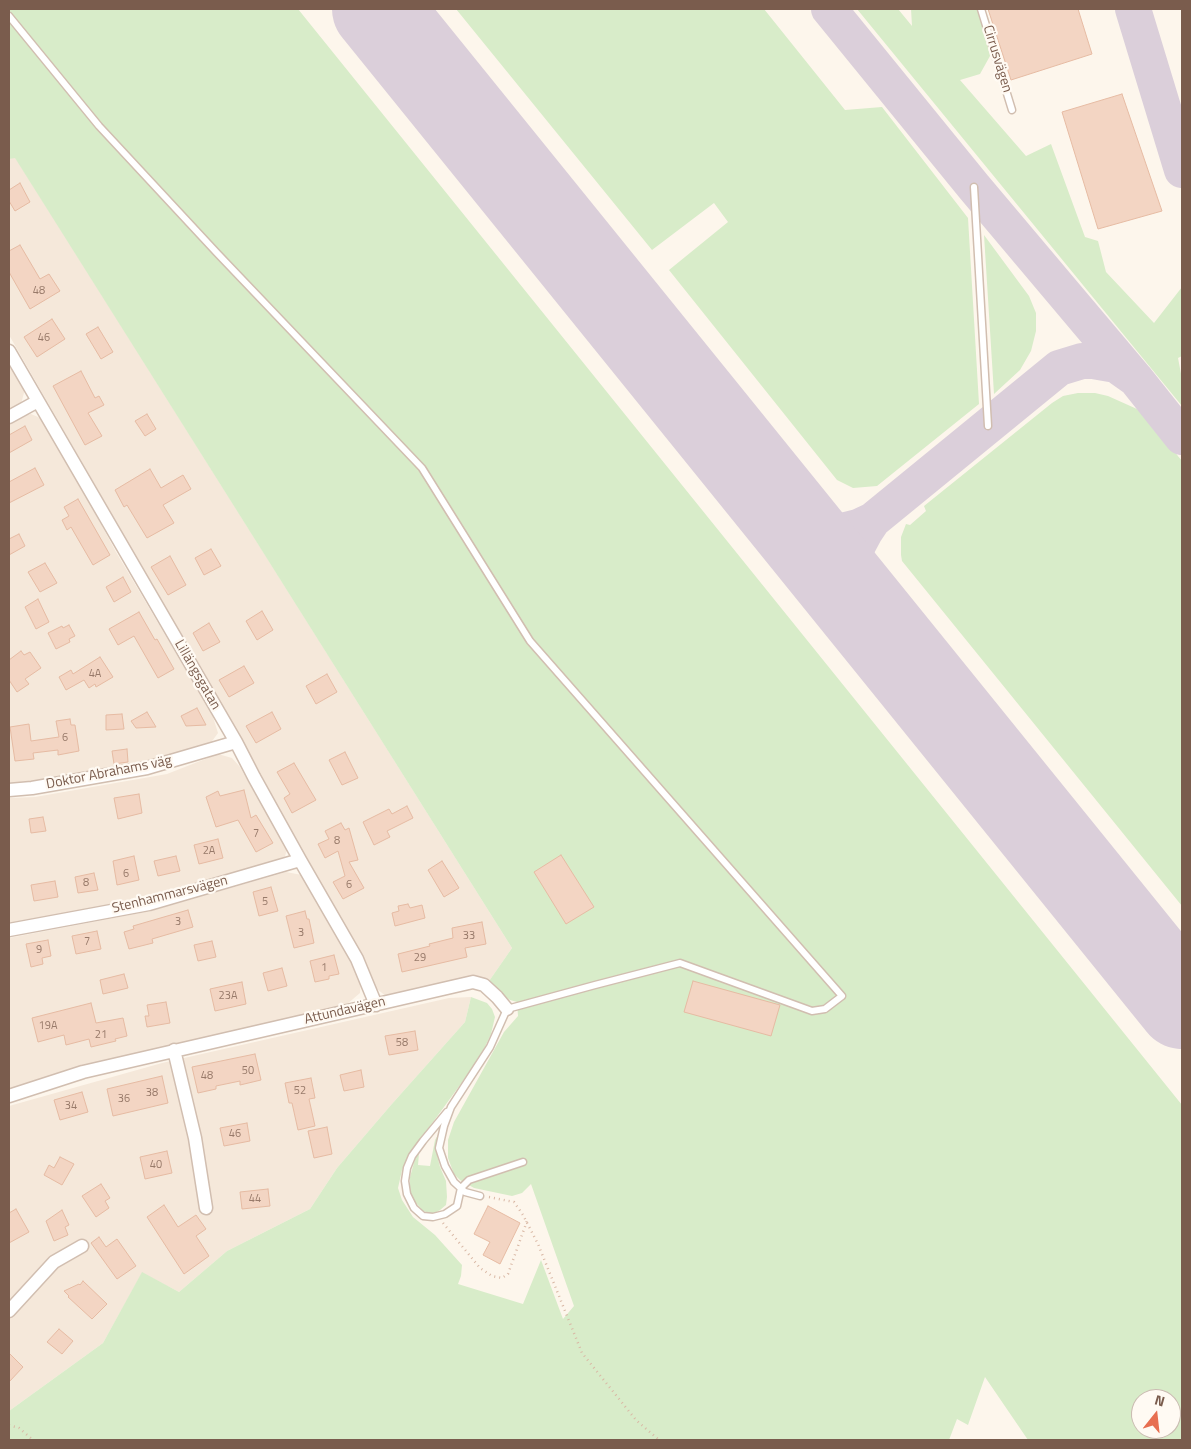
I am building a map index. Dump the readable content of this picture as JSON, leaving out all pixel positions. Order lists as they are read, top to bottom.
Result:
{
  "streets": {
    "street": [
      "Lillängsgatan",
      "Doktor Abrahams väg",
      "Stenhammarsvägen",
      "Attundavägen"
    ],
    "lane": ["Cirrusvägen"]
  },
  "crossings": [
    ["Lillängsgatan", "Doktor Abrahams väg"],
    ["Lillängsgatan", "Stenhammarsvägen"],
    ["Lillängsgatan", "Attundavägen"]
  ],
  "house_numbers": [
    "48",
    "46",
    "4A",
    "6",
    "7",
    "8",
    "2A",
    "6",
    "8",
    "6",
    "5",
    "3",
    "3",
    "33",
    "7",
    "9",
    "29",
    "1",
    "23A",
    "19A",
    "21",
    "58",
    "50",
    "48",
    "52",
    "38",
    "36",
    "34",
    "46",
    "40",
    "44"
  ],
  "north": "top"
}
